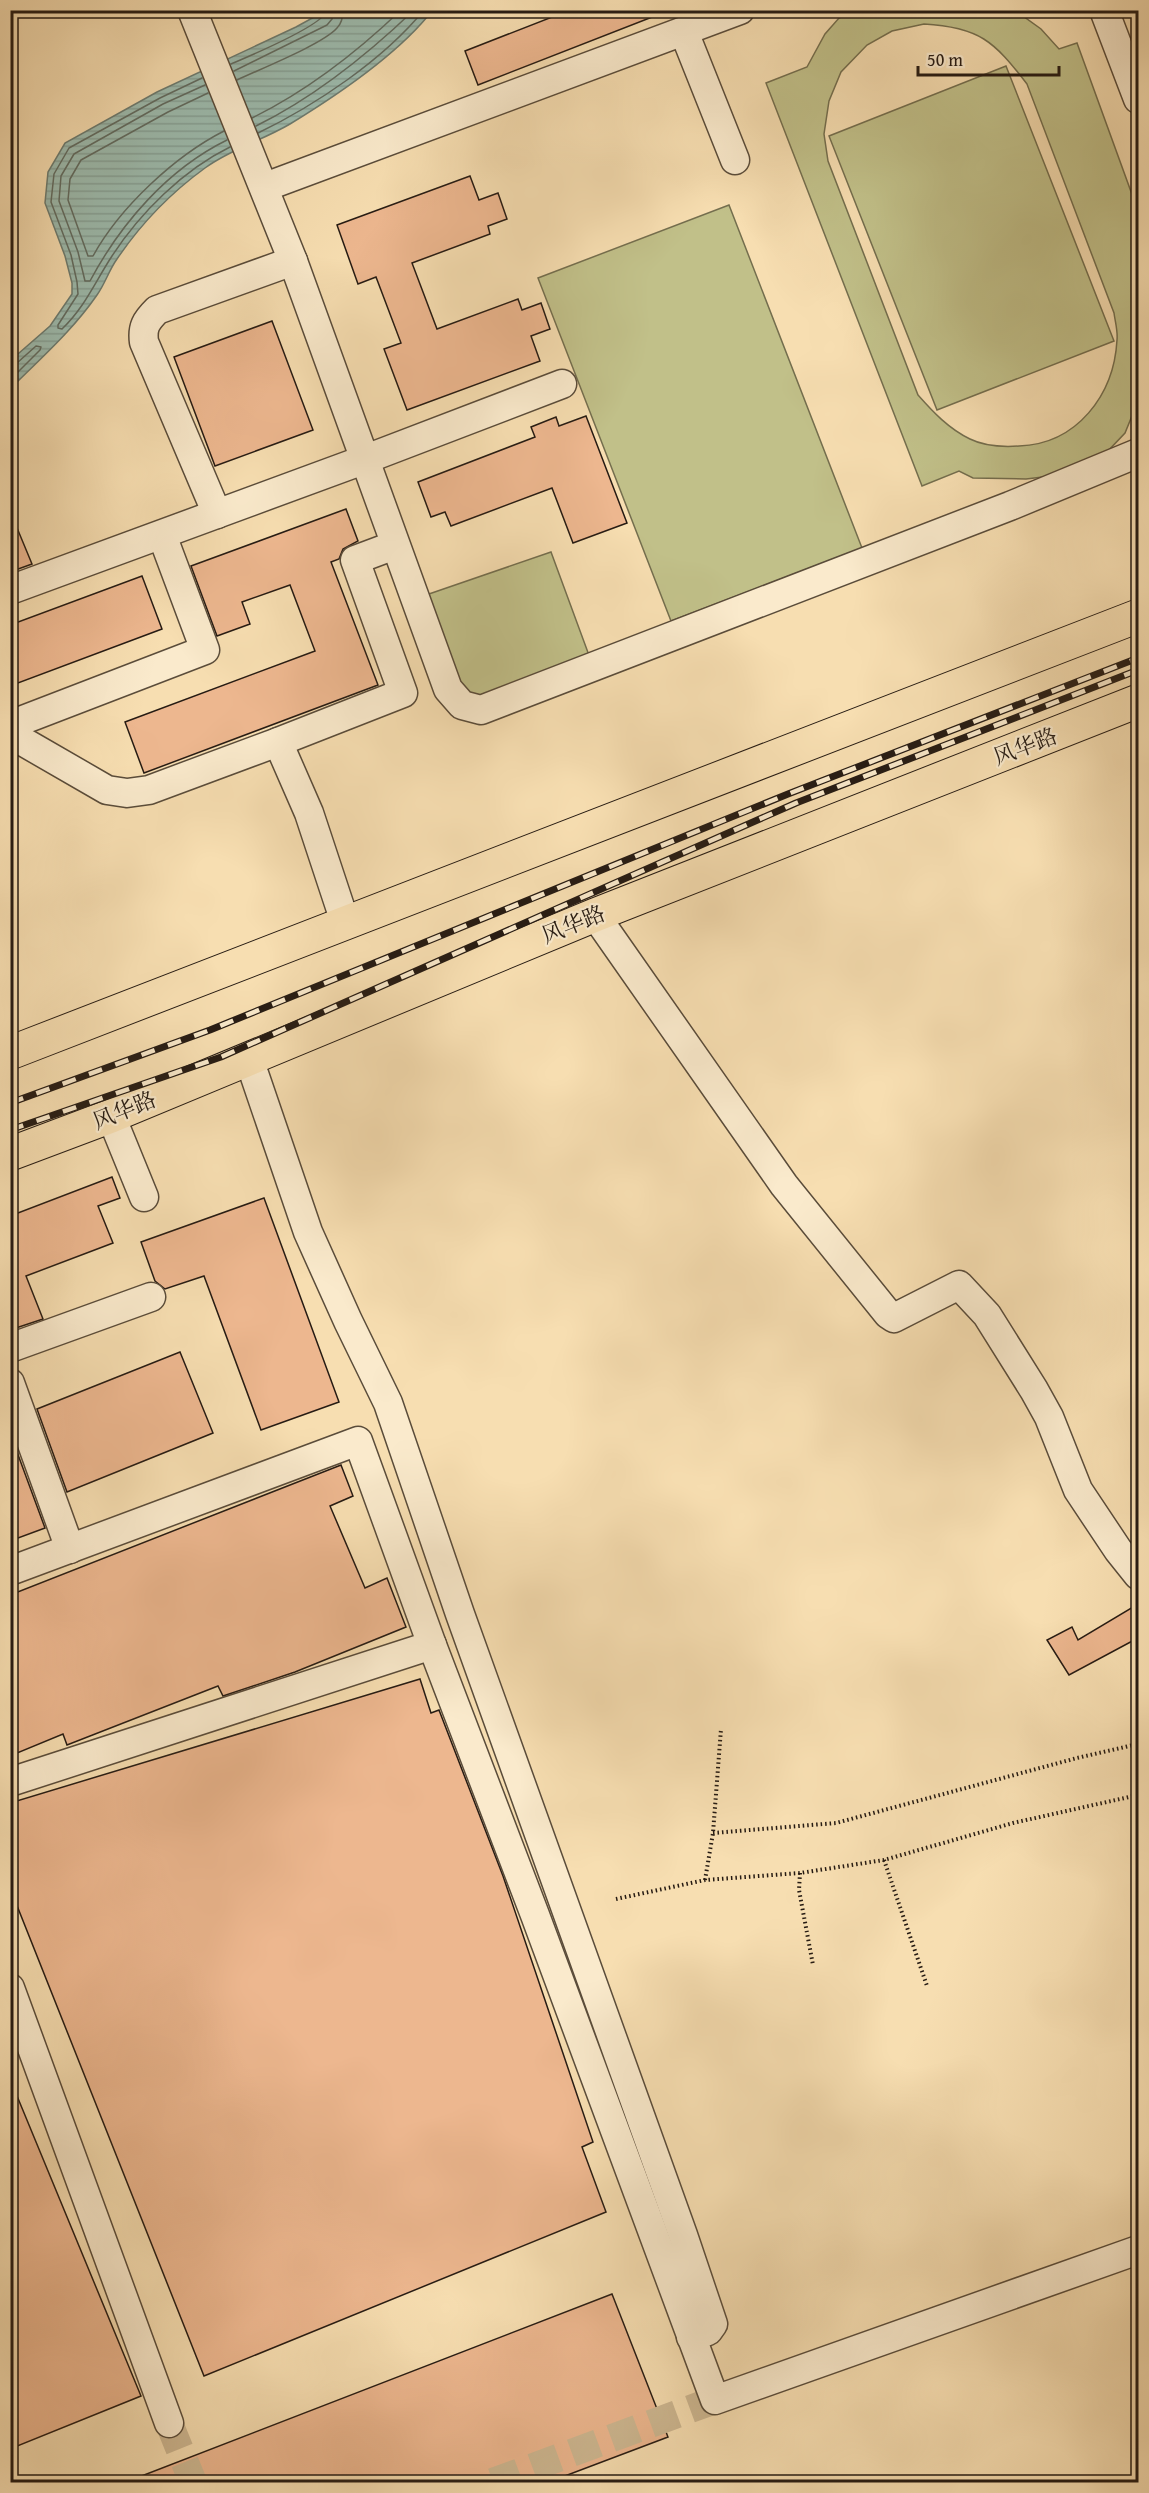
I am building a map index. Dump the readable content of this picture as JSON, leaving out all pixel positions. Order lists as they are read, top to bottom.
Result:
{
  "streets": {
    "main road": ["风华路"]
  },
  "scale_bar": "50 m"
}
